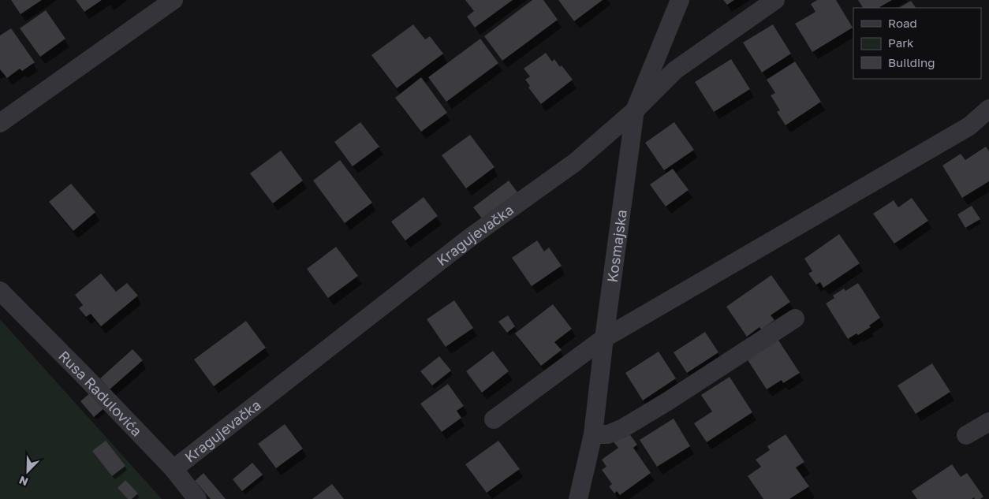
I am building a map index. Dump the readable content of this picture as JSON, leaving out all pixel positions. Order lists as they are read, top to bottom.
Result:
{
  "streets": {
    "street": ["Kragujevačka", "Kosmajska", "Rusa Radulovića"]
  },
  "crossings": [
    ["Kragujevačka", "Kosmajska"],
    ["Kragujevačka", "Rusa Radulovića"]
  ],
  "legend": ["Road", "Park", "Building"],
  "north": "bottom left"
}
